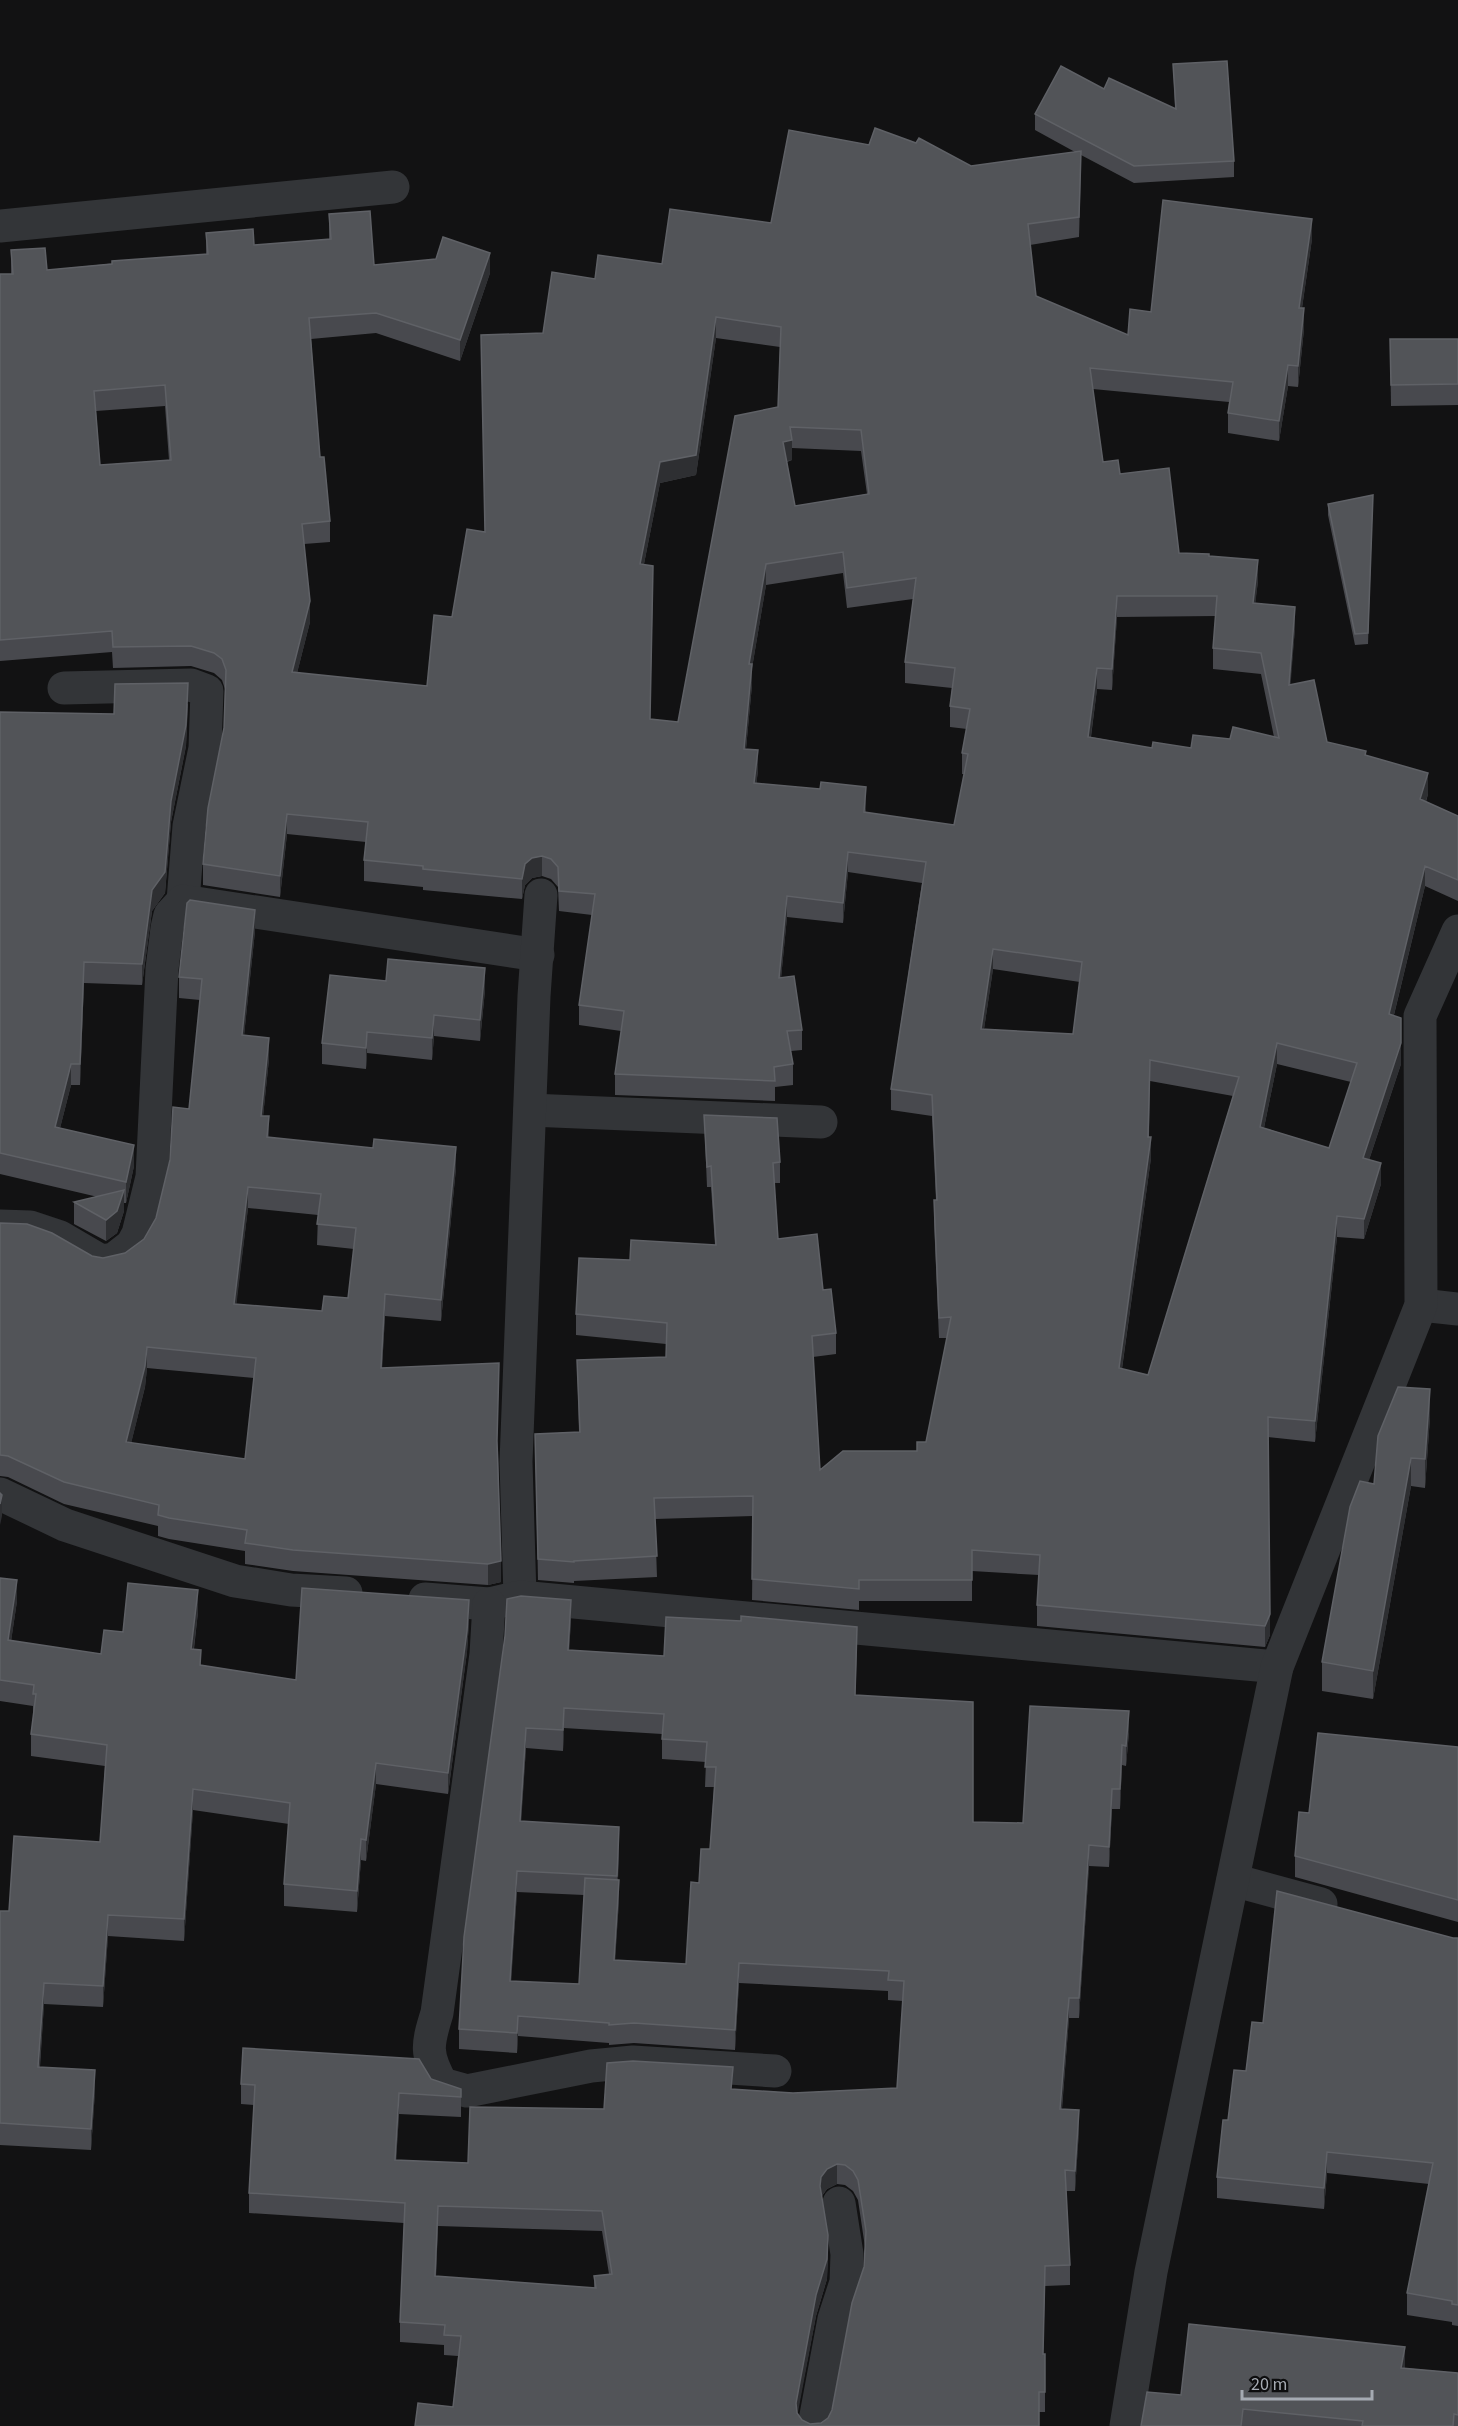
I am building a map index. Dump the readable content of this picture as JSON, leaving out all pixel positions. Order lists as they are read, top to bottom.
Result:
{
  "scale_bar": "20 m"
}
